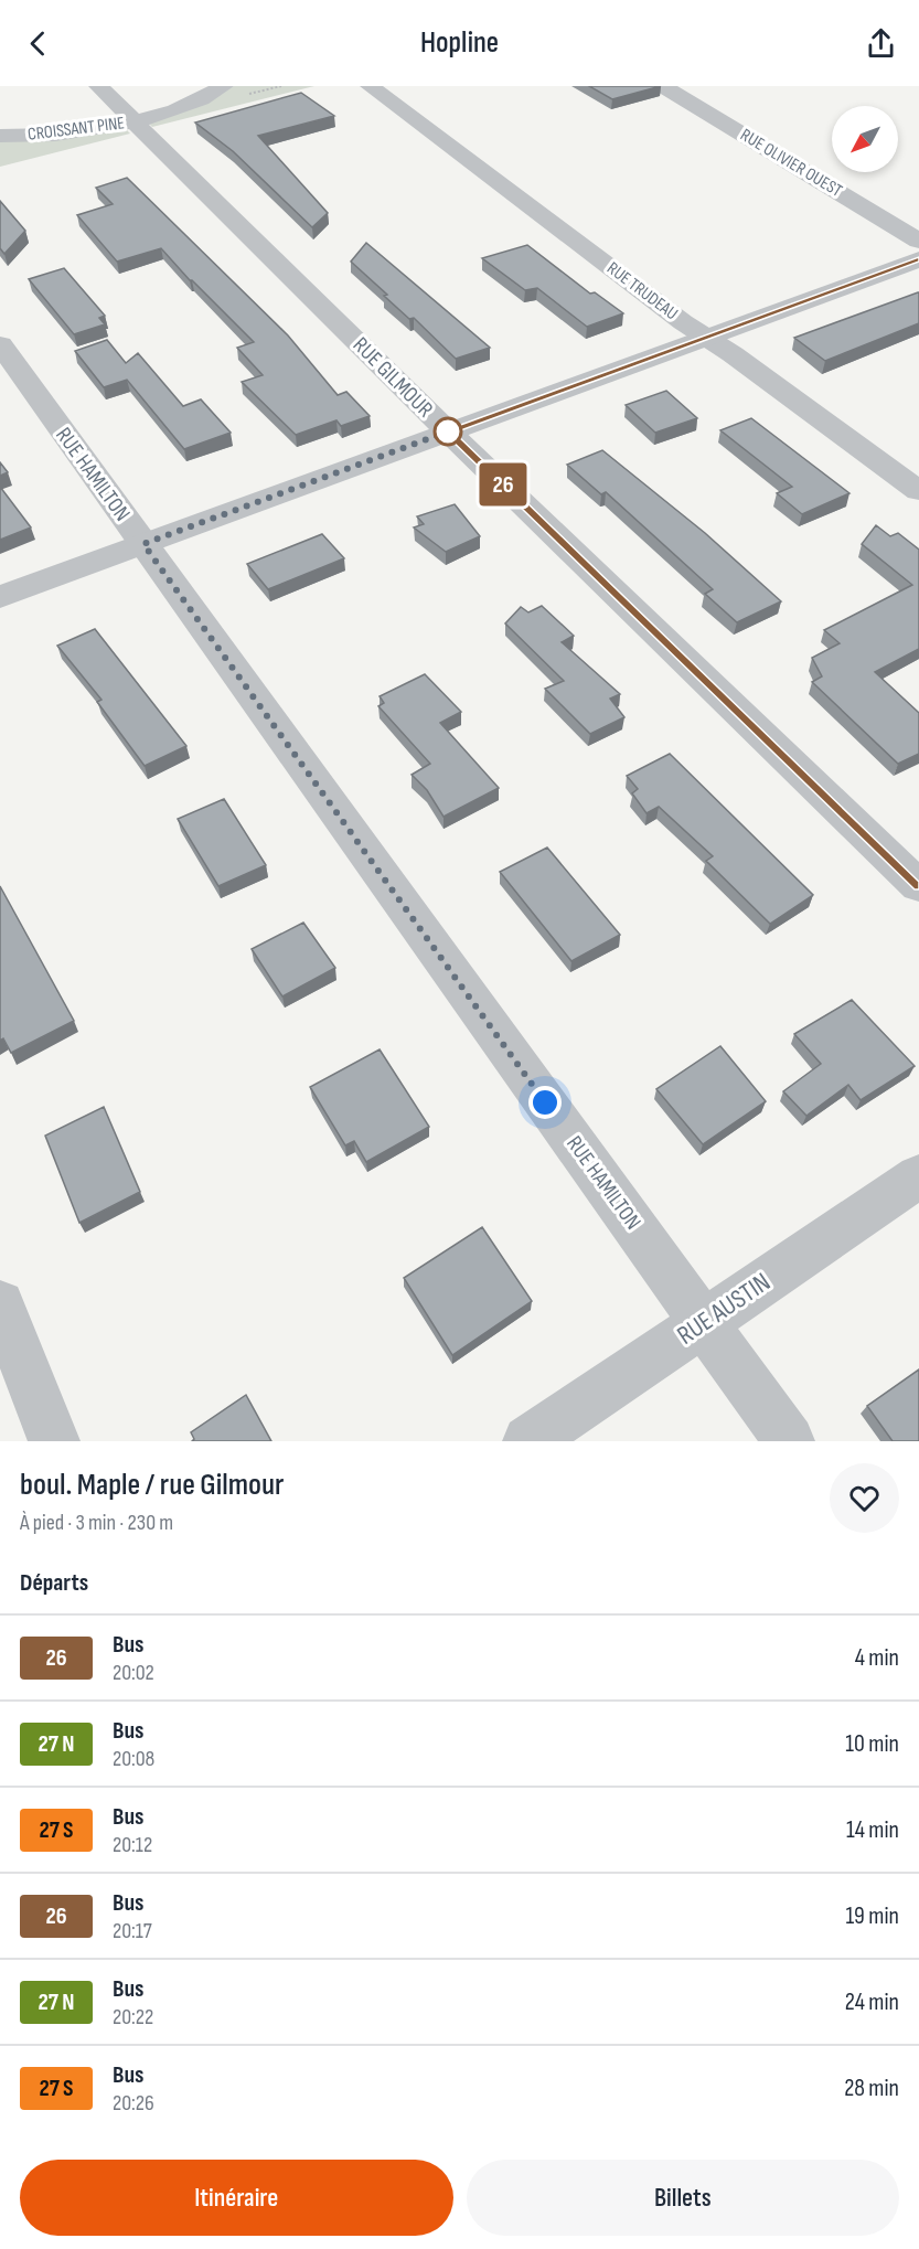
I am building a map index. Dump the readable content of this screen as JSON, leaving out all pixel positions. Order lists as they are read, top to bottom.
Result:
{
  "streets": {
    "street": [
      "CROISSANT PINE",
      "RUE OLIVIER OUEST",
      "RUE TRUDEAU",
      "RUE GILMOUR",
      "RUE HAMILTON",
      "RUE AUSTIN"
    ]
  },
  "crossings": [
    ["CROISSANT PINE", "RUE GILMOUR"],
    ["RUE HAMILTON", "RUE AUSTIN"]
  ],
  "lines": ["bus line 26"],
  "north": "bottom left",
  "page": {
    "header": "Hopline",
    "on_map": "26",
    "heading": [
      ["boul. Maple / rue Gilmour", "À pied · 3 min · 230 m"],
      "Départs"
    ],
    "list": [
      {
        "mark": "26",
        "name": "Bus",
        "note": "20:02",
        "value": "4 min"
      },
      {
        "mark": "27 N",
        "name": "Bus",
        "note": "20:08",
        "value": "10 min"
      },
      {
        "mark": "27 S",
        "name": "Bus",
        "note": "20:12",
        "value": "14 min"
      },
      {
        "mark": "26",
        "name": "Bus",
        "note": "20:17",
        "value": "19 min"
      },
      {
        "mark": "27 N",
        "name": "Bus",
        "note": "20:22",
        "value": "24 min"
      },
      {
        "mark": "27 S",
        "name": "Bus",
        "note": "20:26",
        "value": "28 min"
      }
    ],
    "buttons": ["Itinéraire", "Billets"]
  }
}
